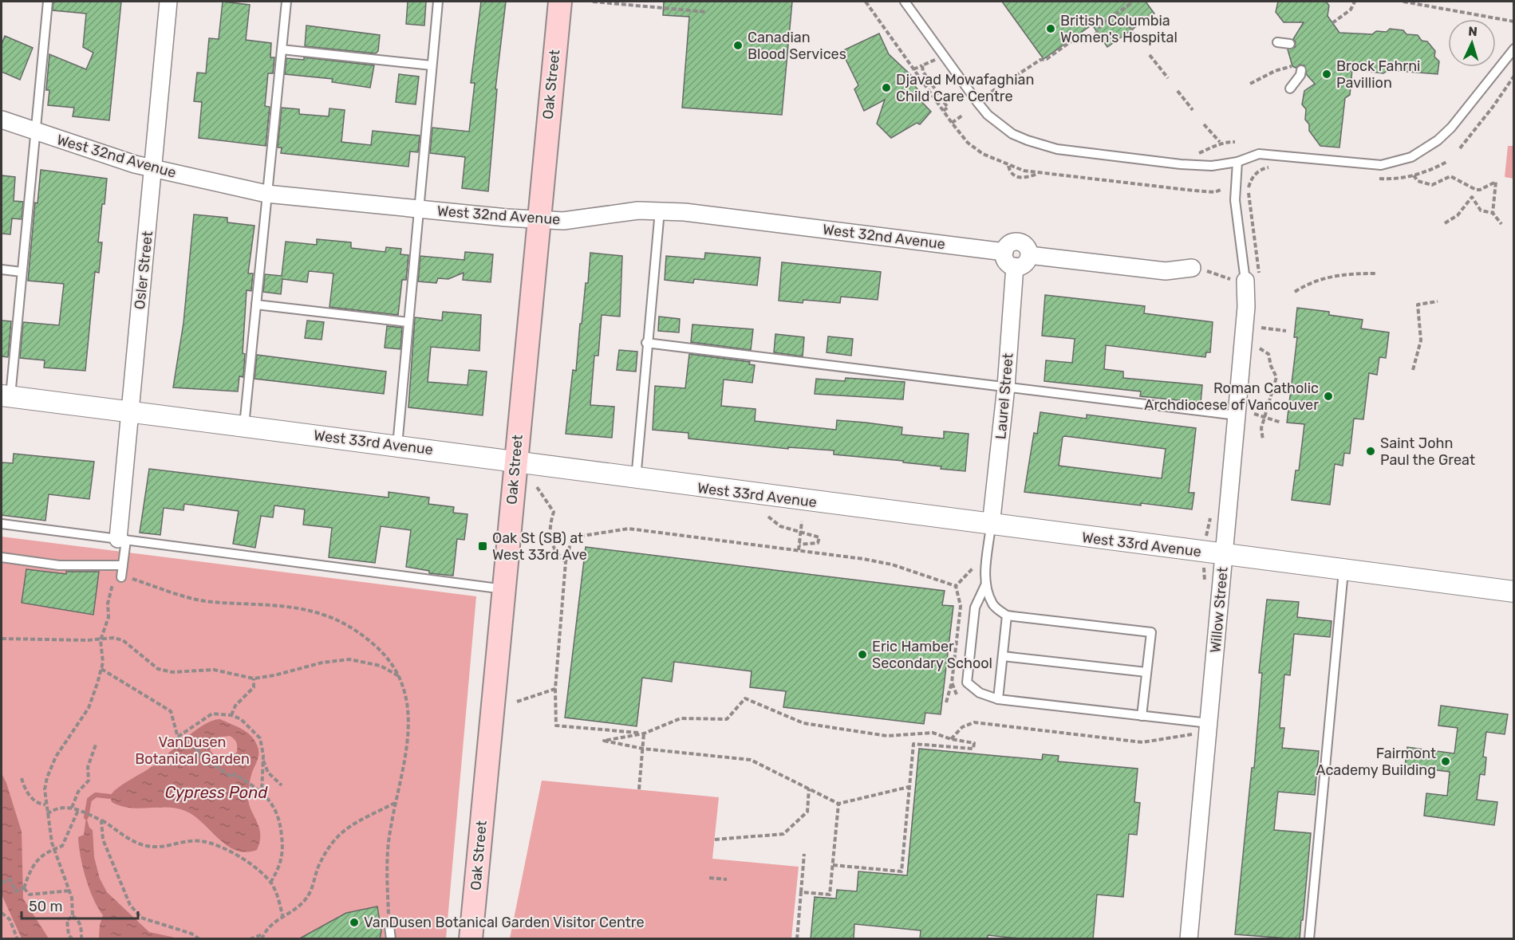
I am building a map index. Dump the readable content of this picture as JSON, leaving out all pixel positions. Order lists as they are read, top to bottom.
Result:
{
  "streets": {
    "main road": ["Oak Street"],
    "street": [
      "West 32nd Avenue",
      "Osler Street",
      "Laurel Street",
      "West 33rd Avenue",
      "Willow Street"
    ]
  },
  "crossings": [
    ["Oak Street", "West 32nd Avenue"],
    ["Oak Street", "West 33rd Avenue"],
    ["West 32nd Avenue", "Osler Street"],
    ["West 32nd Avenue", "Laurel Street"],
    ["Osler Street", "West 33rd Avenue"],
    ["Laurel Street", "West 33rd Avenue"],
    ["West 33rd Avenue", "Willow Street"]
  ],
  "water": ["Cypress Pond"],
  "parks": ["VanDusen Botanical Garden"],
  "places": {
    "other": [
      "British Columbia Women's Hospital",
      "Canadian Blood Services",
      "Brock Fahrni Pavillion",
      "Djavad Mowafaghian Child Care Centre",
      "Roman Catholic Archdiocese of Vancouver",
      "Saint John Paul the Great",
      "Eric Hamber Secondary School",
      "Fairmont Academy Building",
      "VanDusen Botanical Garden Visitor Centre"
    ],
    "transit": ["Oak St (SB) at West 33rd Ave"]
  },
  "scale_bar": "50 m",
  "north": "top"
}
